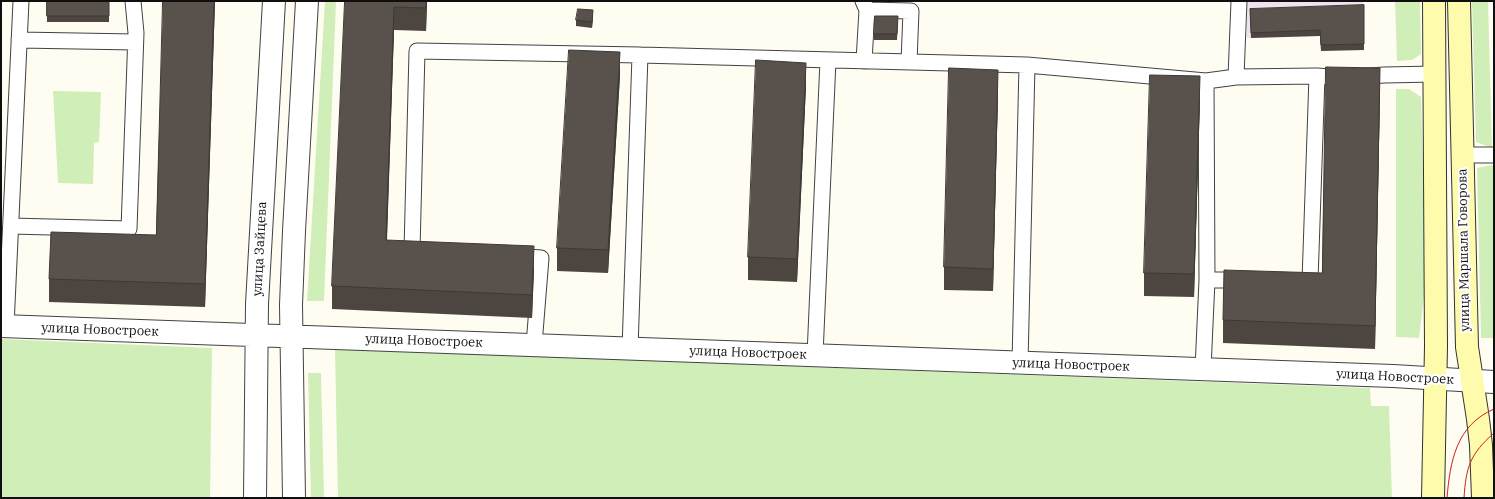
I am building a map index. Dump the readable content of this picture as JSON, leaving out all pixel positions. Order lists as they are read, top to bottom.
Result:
{
  "streets": {
    "main road": ["улица Маршала Говорова"],
    "street": ["улица Зайцева", "улица Новостроек"]
  },
  "crossings": [
    ["улица Зайцева", "улица Новостроек"],
    ["улица Маршала Говорова", "улица Новостроек"]
  ]
}
